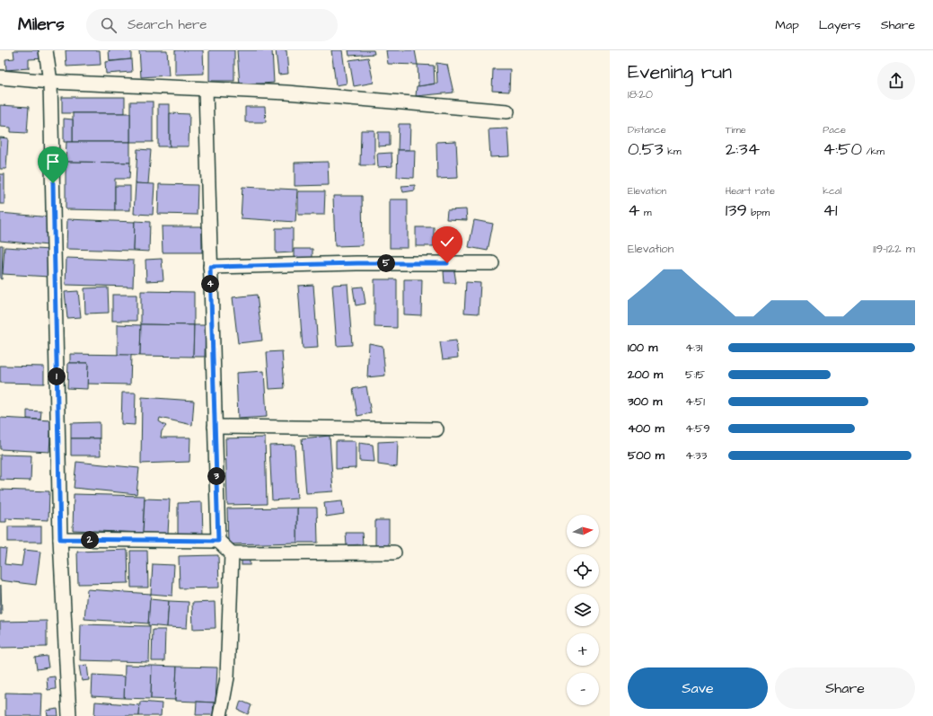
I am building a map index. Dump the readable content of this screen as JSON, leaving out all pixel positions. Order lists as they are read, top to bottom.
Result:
{
  "north": "right",
  "page": {
    "header": "Milers",
    "search": "Search here",
    "nav": ["Map", "Layers", "Share"],
    "heading": ["Evening run", "18:20"],
    "stats": [
      ["Distance", "0.53 km"],
      ["Time", "2:34"],
      ["Pace", "4:50 /km"],
      ["Elevation", "4 m"],
      ["Heart rate", "139 bpm"],
      ["kcal", "41"]
    ],
    "chart": ["Elevation", "119–122 m"],
    "pins": [
      "5",
      "4",
      "1",
      "3",
      "2"
    ],
    "list": [
      {
        "name": "100 m",
        "note": "4:31"
      },
      {
        "name": "200 m",
        "note": "5:15"
      },
      {
        "name": "300 m",
        "note": "4:51"
      },
      {
        "name": "400 m",
        "note": "4:59"
      },
      {
        "name": "500 m",
        "note": "4:33"
      }
    ],
    "map_buttons": ["+", "−"],
    "buttons": ["Save", "Share"]
  }
}
